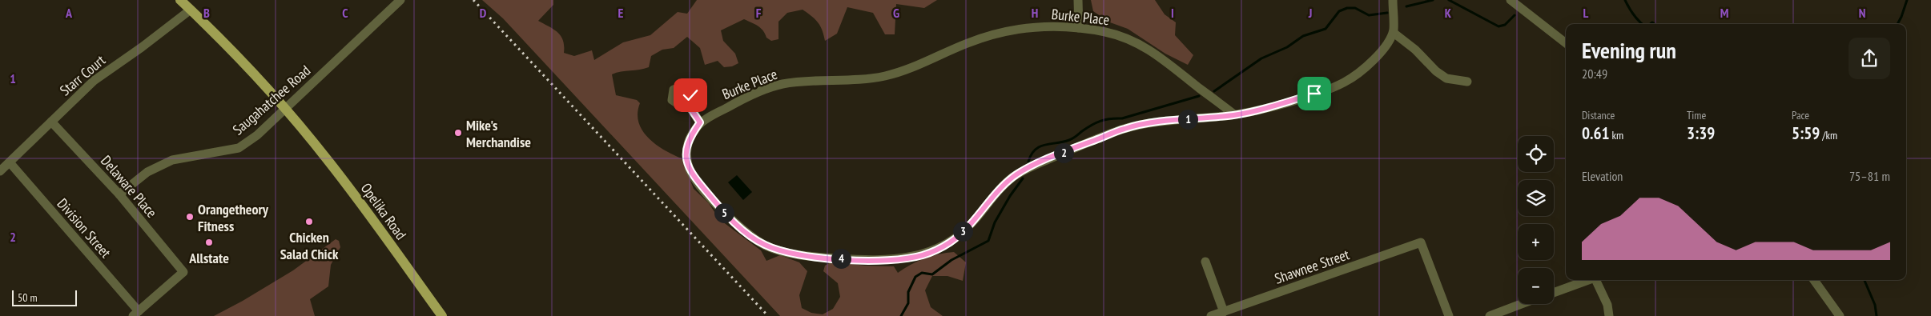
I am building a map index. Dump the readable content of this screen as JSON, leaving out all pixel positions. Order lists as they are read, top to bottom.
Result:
{
  "streets": {
    "main road": ["Opelika Road"],
    "street": [
      "Burke Place",
      "Starr Court",
      "Saugahatchee Road",
      "Delaware Place",
      "Division Street",
      "Shawnee Street"
    ]
  },
  "crossings": [
    ["Starr Court", "Delaware Place"],
    ["Starr Court", "Opelika Road"],
    ["Starr Court", "Division Street"],
    ["Saugahatchee Road", "Delaware Place"],
    ["Saugahatchee Road", "Opelika Road"],
    ["Delaware Place", "Division Street"]
  ],
  "places": [
    "Mike's Merchandise",
    "Orangetheory Fitness",
    "Chicken Salad Chick",
    "Allstate"
  ],
  "scale_bar": "50 m",
  "page": {
    "heading": ["Evening run", "20:49"],
    "stats": [
      ["Distance", "0.61 km"],
      ["Time", "3:39"],
      ["Pace", "5:59 /km"]
    ],
    "pins": [
      "1",
      "2",
      "5",
      "3",
      "4"
    ],
    "map_buttons": ["+", "−"],
    "chart": ["Elevation", "75–81 m"],
    "scale": "50 m"
  },
  "grid": {
    "columns": [
      "A",
      "B",
      "C",
      "D",
      "E",
      "F",
      "G",
      "H",
      "I",
      "J",
      "K",
      "L",
      "M",
      "N"
    ],
    "rows": ["1", "2"]
  }
}
